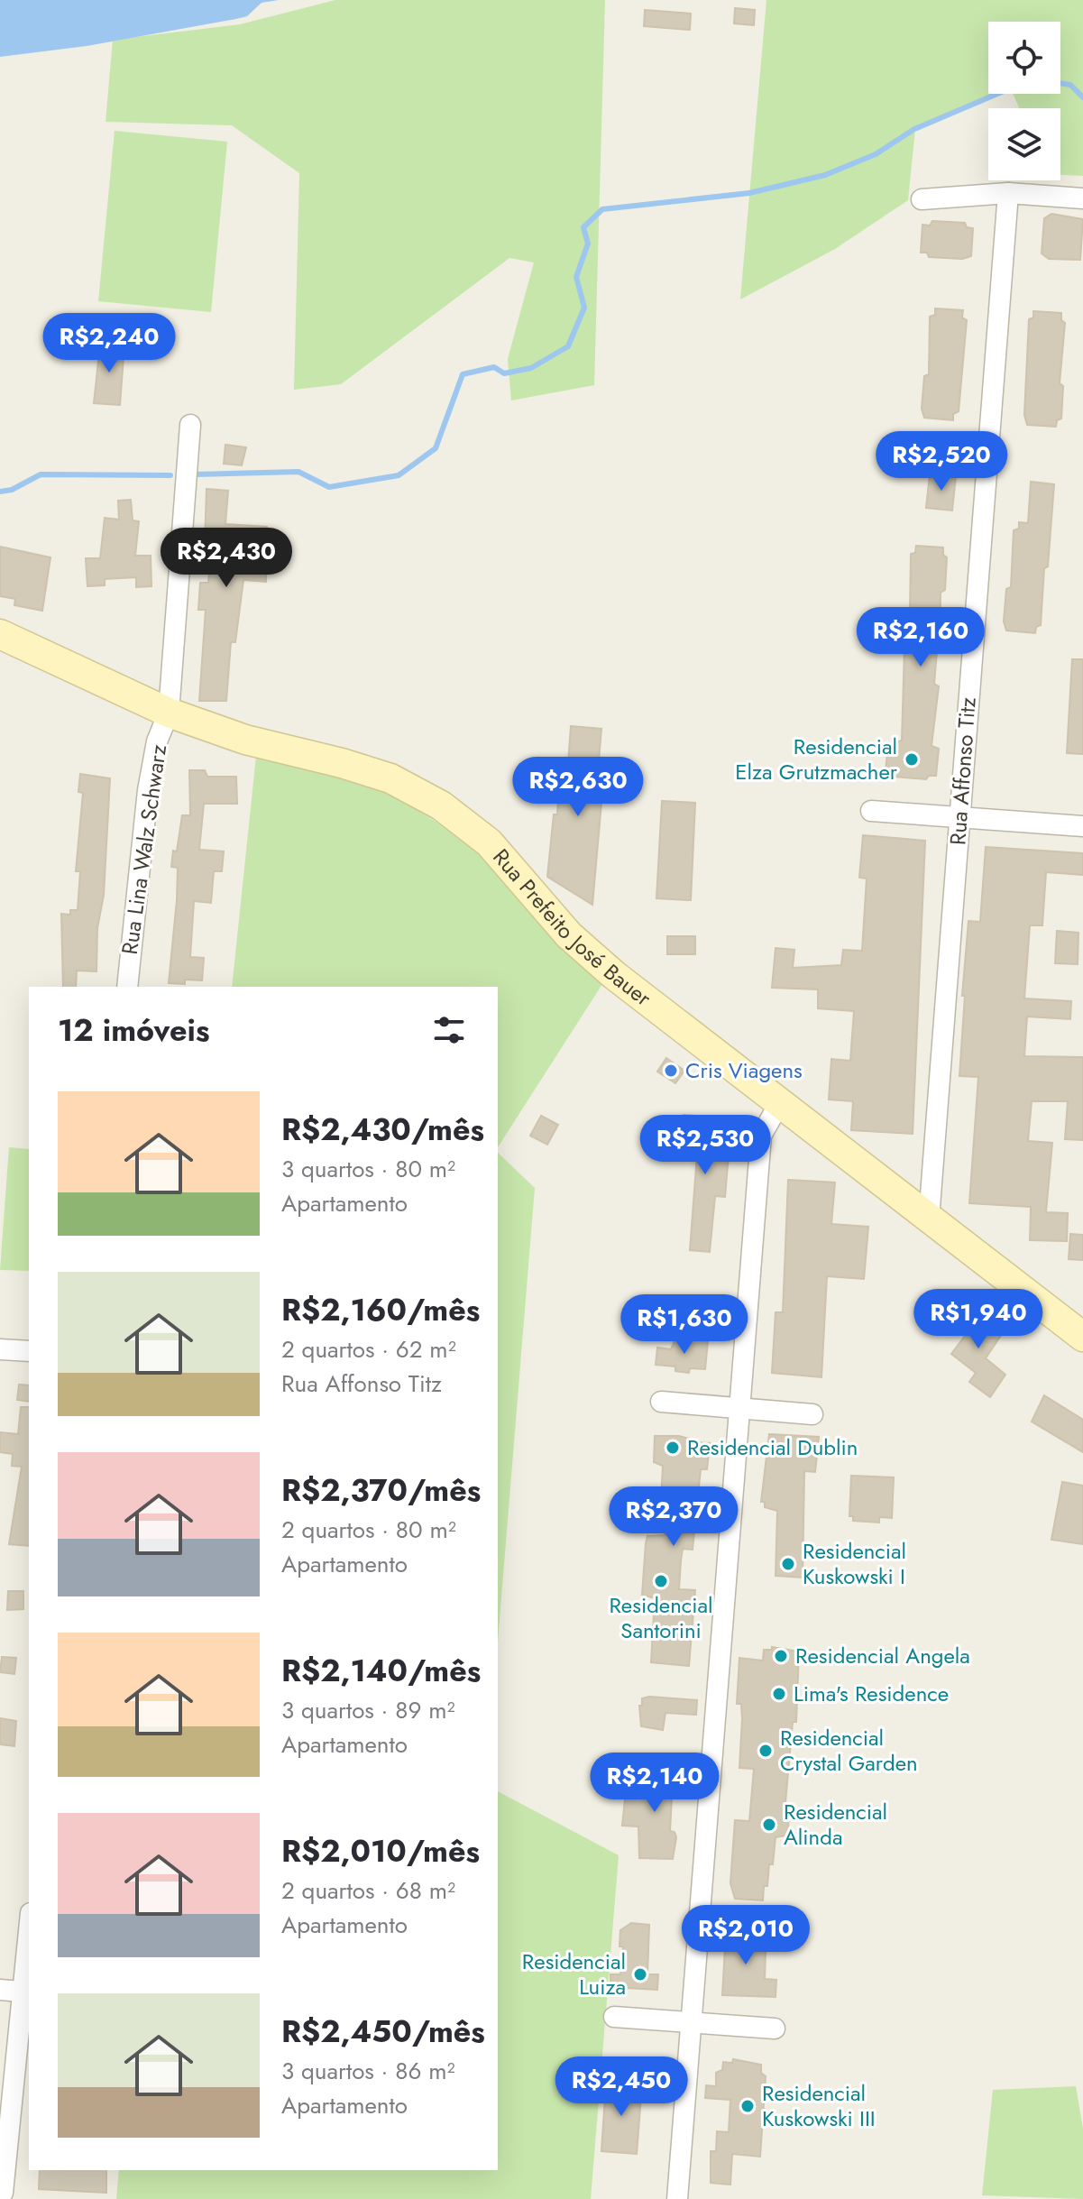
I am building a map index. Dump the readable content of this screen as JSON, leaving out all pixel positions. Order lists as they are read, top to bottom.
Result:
{
  "streets": {
    "street": ["Rua Affonso Titz", "Rua Lina Walz Schwarz", "Rua Prefeito José Bauer"]
  },
  "crossings": [
    ["Rua Affonso Titz", "Rua Prefeito José Bauer"],
    ["Rua Lina Walz Schwarz", "Rua Prefeito José Bauer"]
  ],
  "places": [
    "Residencial Elza Grutzmacher",
    "Cris Viagens",
    "Residencial Dublin",
    "Residencial Kuskowski I",
    "Residencial Santorini",
    "Residencial Angela",
    "Lima's Residence",
    "Residencial Crystal Garden",
    "Residencial Alinda",
    "Residencial Luiza",
    "Residencial Kuskowski III"
  ],
  "page": {
    "price": [
      "R$2,240",
      "R$2,520",
      "R$2,430",
      "R$2,160",
      "R$2,630",
      "R$2,530",
      "R$1,940",
      "R$1,630",
      "R$2,370",
      "R$2,140",
      "R$2,010",
      "R$2,450"
    ],
    "heading": "12 imóveis",
    "list": [
      {
        "name": "R$2,430/mês",
        "note": "3 quartos · 80 m² · Apartamento"
      },
      {
        "name": "R$2,160/mês",
        "note": "2 quartos · 62 m² · Rua Affonso Titz"
      },
      {
        "name": "R$2,370/mês",
        "note": "2 quartos · 80 m² · Apartamento"
      },
      {
        "name": "R$2,140/mês",
        "note": "3 quartos · 89 m² · Apartamento"
      },
      {
        "name": "R$2,010/mês",
        "note": "2 quartos · 68 m² · Apartamento"
      },
      {
        "name": "R$2,450/mês",
        "note": "3 quartos · 86 m² · Apartamento"
      }
    ]
  }
}
